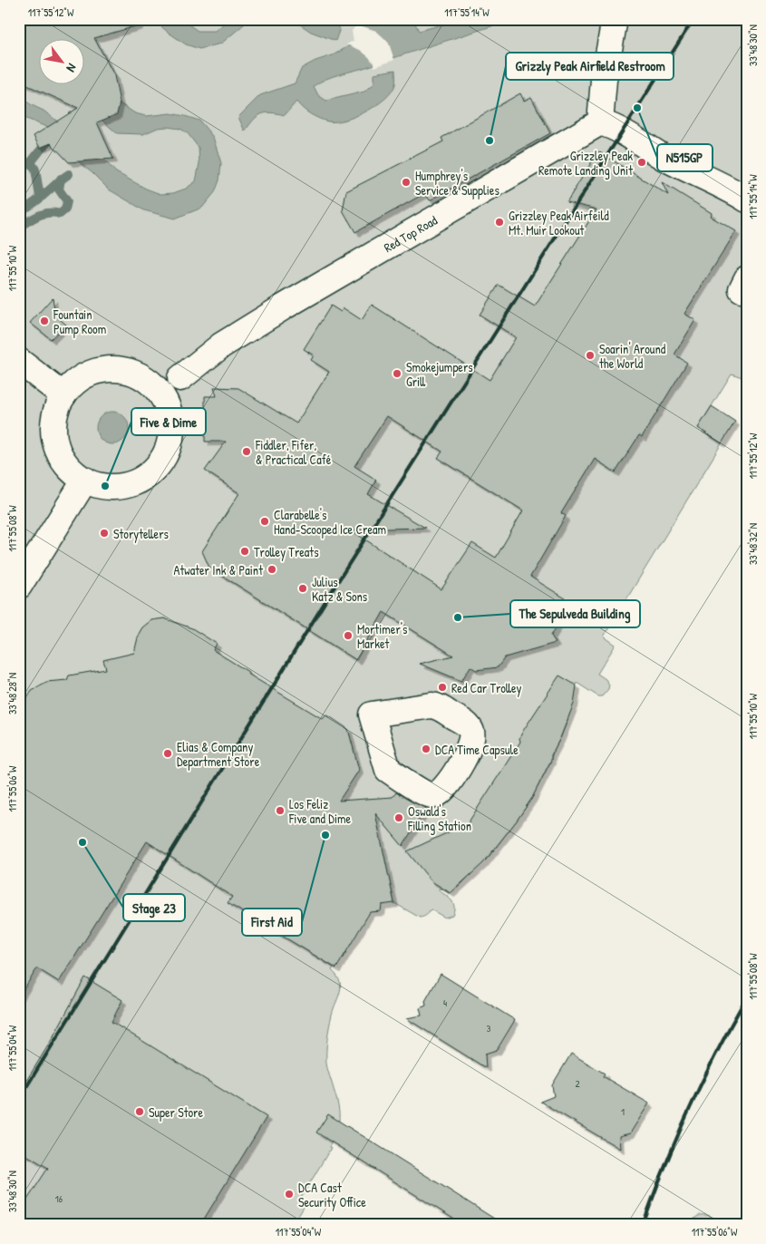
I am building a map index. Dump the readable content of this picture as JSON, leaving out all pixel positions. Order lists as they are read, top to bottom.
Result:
{
  "streets": {
    "street": ["Red Top Road"]
  },
  "places": [
    "N515GP",
    "Grizzly Peak Airfield Restroom",
    "Grizzley Peak Remote Landing Unit",
    "Humphrey's Service & Supplies",
    "Grizzley Peak Airfeild Mt. Muir Lookout",
    "Fountain Pump Room",
    "Soarin' Around the World",
    "Smokejumpers Grill",
    "Fiddler, Fifer, & Practical Café",
    "Five & Dime",
    "Clarabelle's Hand-Scooped Ice Cream",
    "Storytellers",
    "Trolley Treats",
    "Atwater Ink & Paint",
    "Julius Katz & Sons",
    "The Sepulveda Building",
    "Mortimer's Market",
    "Red Car Trolley",
    "DCA Time Capsule",
    "Elias & Company Department Store",
    "Los Feliz Five and Dime",
    "Oswald's Filling Station",
    "First Aid",
    "Stage 23",
    "Super Store",
    "DCA Cast Security Office"
  ],
  "house_numbers": [
    "4",
    "3",
    "2",
    "1",
    "16"
  ],
  "north": "bottom right",
  "coordinates": [
    "117°55'12\"W",
    "117°55'14\"W",
    "33°48'30\"N",
    "117°55'10\"W",
    "117°55'08\"W",
    "33°48'32\"N",
    "33°48'28\"N",
    "117°55'06\"W",
    "117°55'04\"W"
  ]
}
